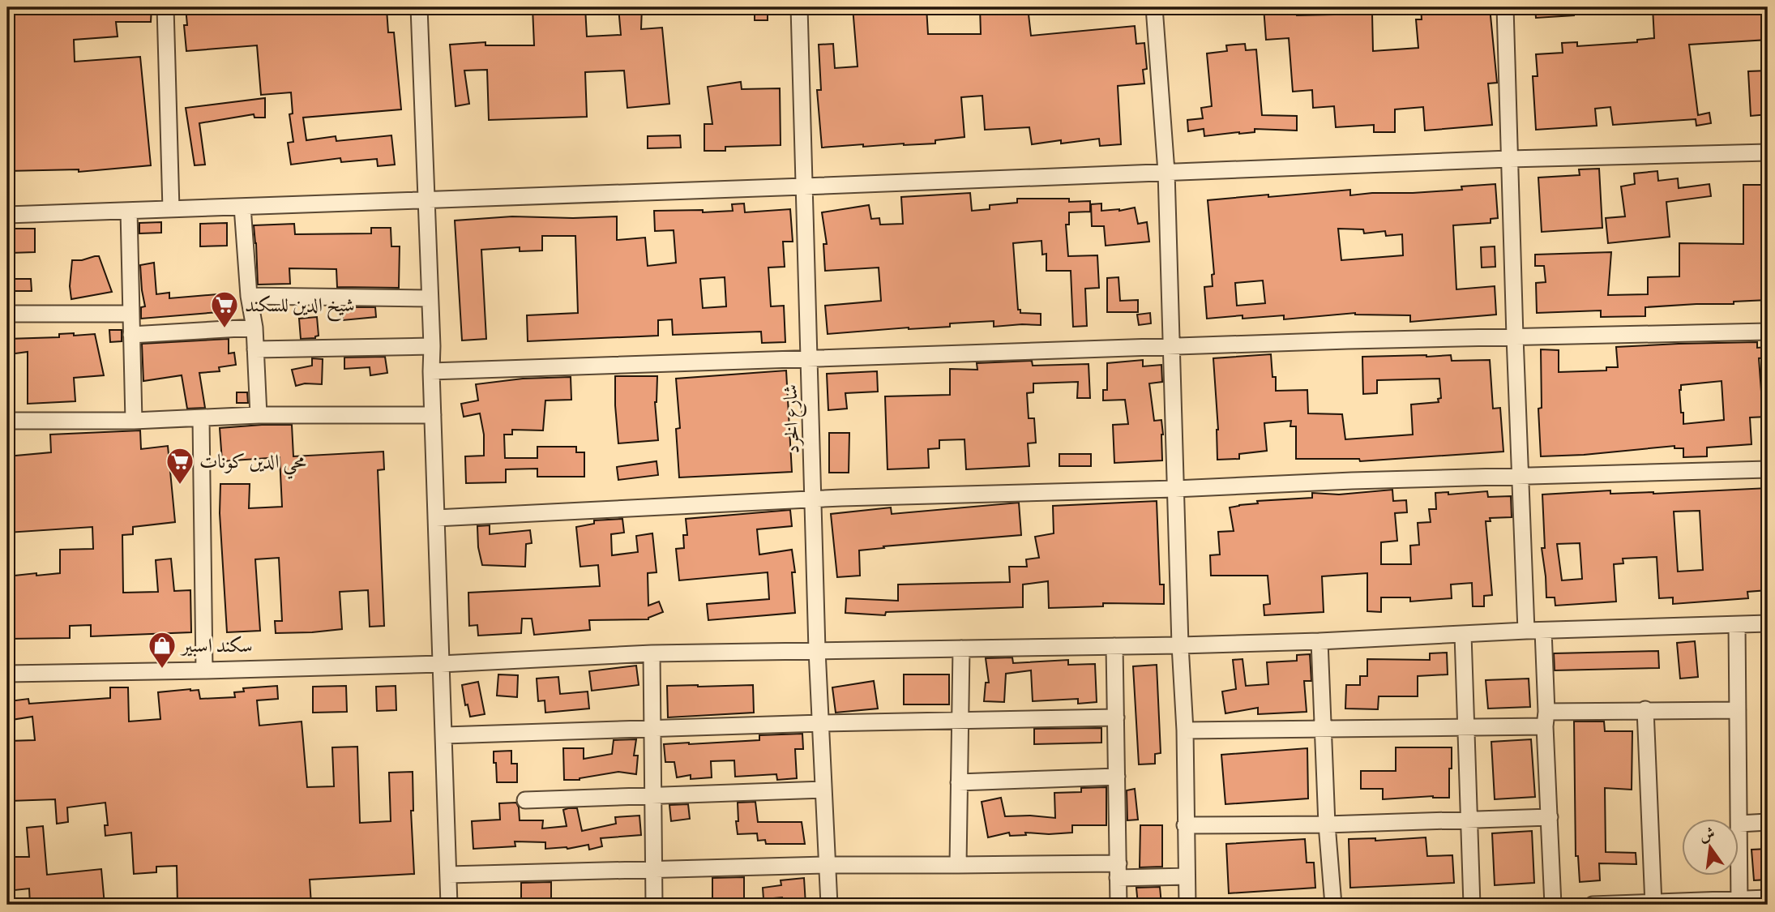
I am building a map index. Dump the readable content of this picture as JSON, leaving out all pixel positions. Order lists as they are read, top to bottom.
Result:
{
  "streets": {
    "street": ["شارع الخرد"]
  },
  "places": {
    "supermarket": ["شيخ الدين للسكند", "محي الدين كونات"],
    "shop": ["سكند اسبير"]
  },
  "north": "top"
}
